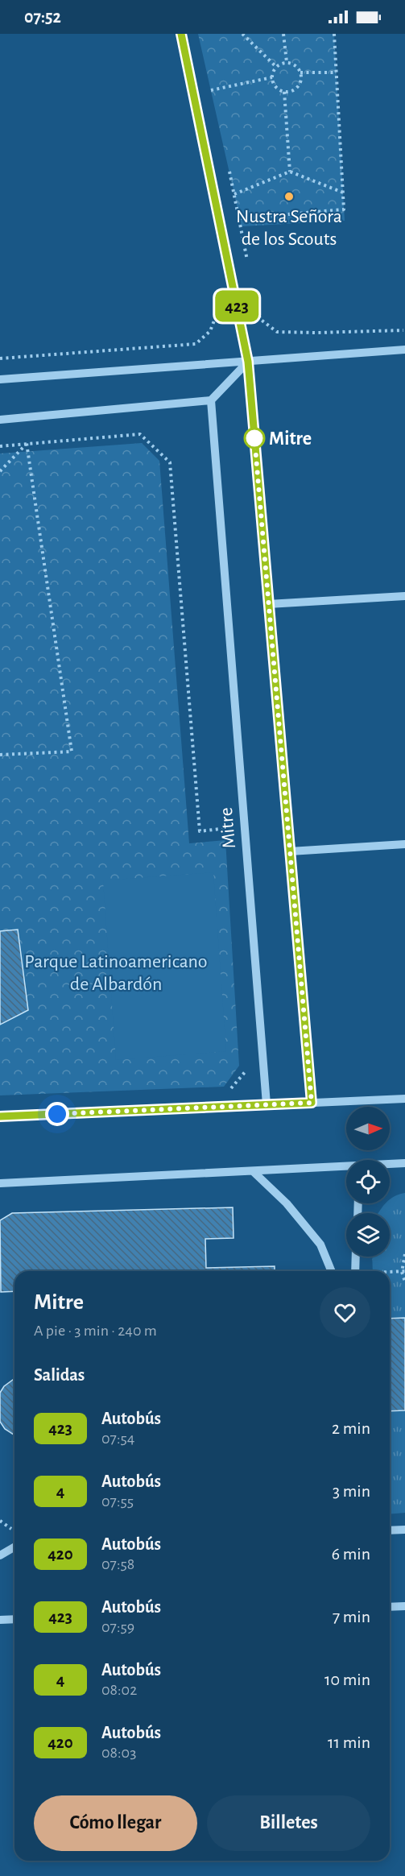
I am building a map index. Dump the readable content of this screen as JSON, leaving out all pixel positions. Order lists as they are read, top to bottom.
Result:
{
  "streets": {
    "street": ["Mitre"]
  },
  "parks": ["Parque Latinoamericano de Albardón"],
  "places": ["Nustra Señora de los Scouts", "Mitre"],
  "lines": ["bus line 423"],
  "north": "right",
  "page": {
    "status": "07:52",
    "on_map": "423",
    "heading": [
      ["Mitre", "A pie · 3 min · 240 m"],
      "Salidas"
    ],
    "list": [
      {
        "mark": "423",
        "name": "Autobús",
        "note": "07:54",
        "value": "2 min"
      },
      {
        "mark": "4",
        "name": "Autobús",
        "note": "07:55",
        "value": "3 min"
      },
      {
        "mark": "420",
        "name": "Autobús",
        "note": "07:58",
        "value": "6 min"
      },
      {
        "mark": "423",
        "name": "Autobús",
        "note": "07:59",
        "value": "7 min"
      },
      {
        "mark": "4",
        "name": "Autobús",
        "note": "08:02",
        "value": "10 min"
      },
      {
        "mark": "420",
        "name": "Autobús",
        "note": "08:03",
        "value": "11 min"
      }
    ],
    "buttons": ["Cómo llegar", "Billetes"]
  }
}
